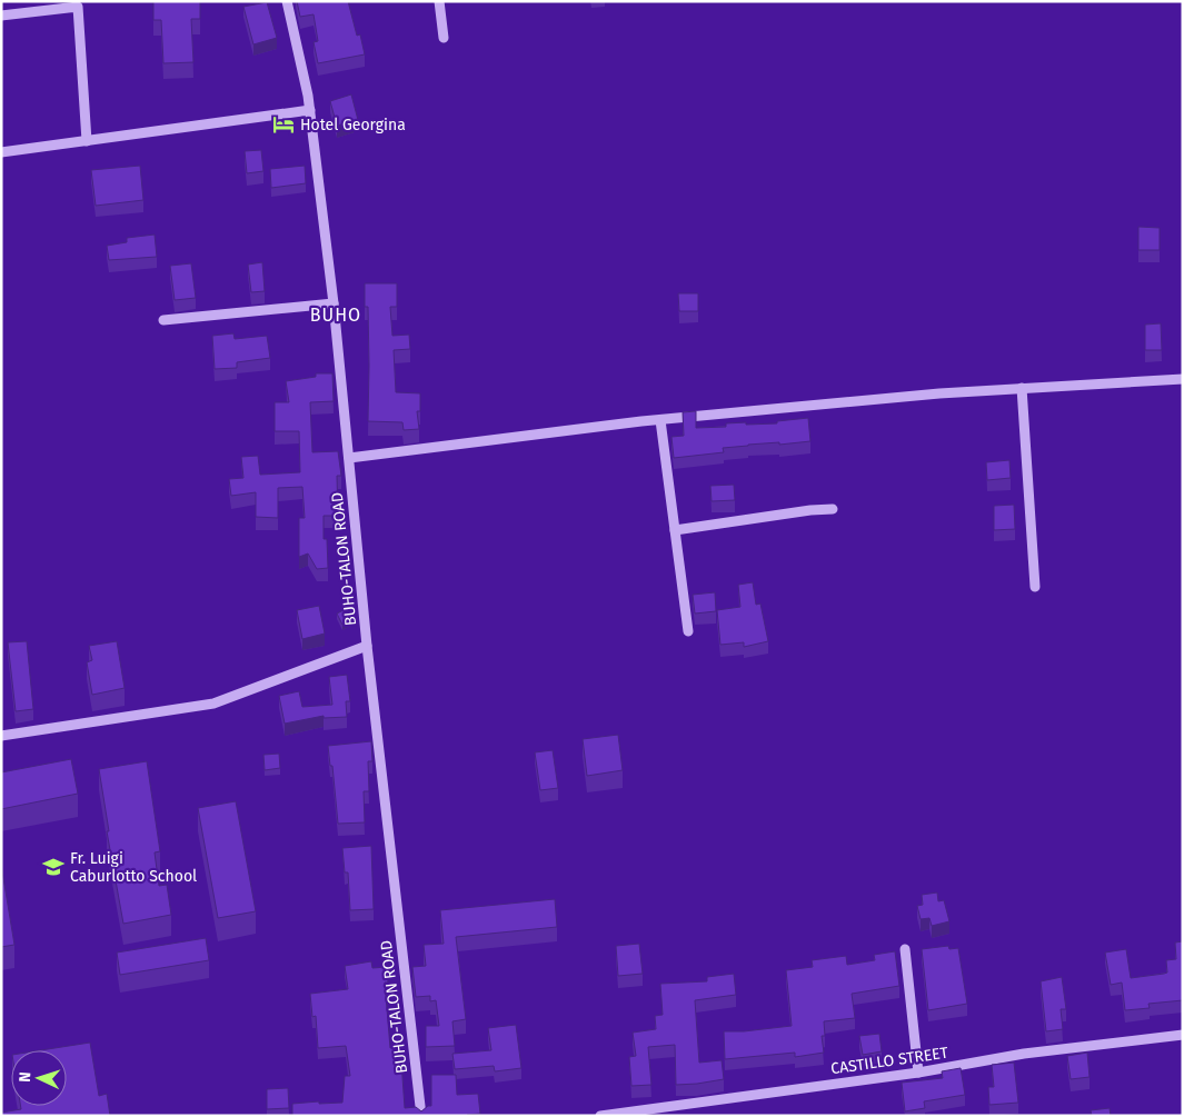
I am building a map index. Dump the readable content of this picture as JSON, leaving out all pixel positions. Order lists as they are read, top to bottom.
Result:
{
  "streets": {
    "street": ["BUHO-TALON ROAD", "CASTILLO STREET"]
  },
  "districts": ["BUHO"],
  "places": {
    "hotel": ["Hotel Georgina"],
    "school or university": ["Fr. Luigi Caburlotto School"]
  },
  "north": "left"
}
